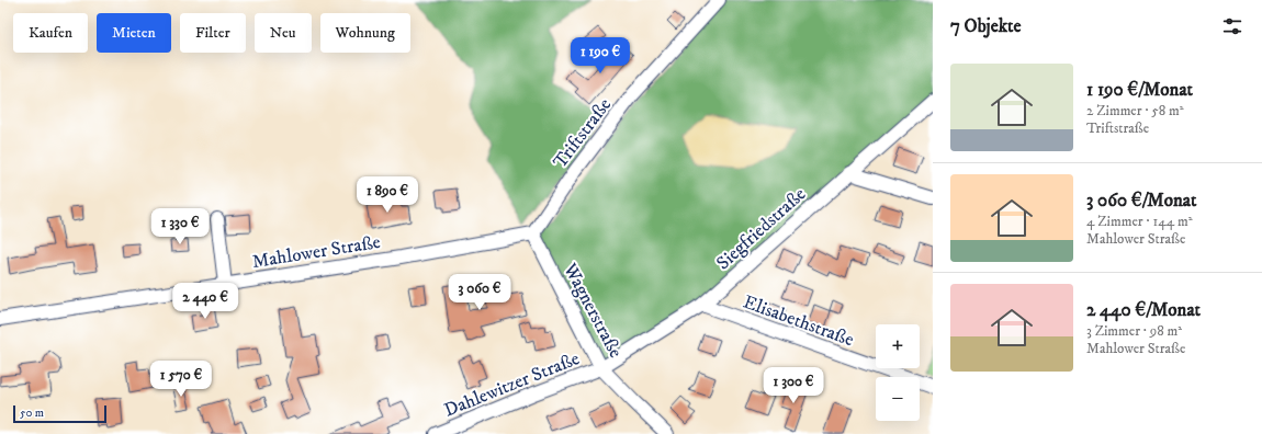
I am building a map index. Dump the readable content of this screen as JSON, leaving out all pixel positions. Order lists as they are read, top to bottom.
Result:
{
  "streets": {
    "street": [
      "Triftstraße",
      "Siegfriedstraße",
      "Mahlower Straße",
      "Wagnerstraße",
      "Elisabethstraße",
      "Dahlewitzer Straße"
    ]
  },
  "crossings": [
    ["Triftstraße", "Mahlower Straße"],
    ["Triftstraße", "Wagnerstraße"],
    ["Siegfriedstraße", "Wagnerstraße"],
    ["Siegfriedstraße", "Elisabethstraße"],
    ["Siegfriedstraße", "Dahlewitzer Straße"],
    ["Mahlower Straße", "Wagnerstraße"],
    ["Wagnerstraße", "Dahlewitzer Straße"]
  ],
  "scale_bar": "50 m",
  "page": {
    "heading": "7 Objekte",
    "chip": [
      "Kaufen",
      "Mieten",
      "Filter",
      "Neu",
      "Wohnung"
    ],
    "price": [
      "1 190 €",
      "1 890 €",
      "1 330 €",
      "3 060 €",
      "2 440 €",
      "1 570 €",
      "1 300 €"
    ],
    "list": [
      {
        "name": "1 190 €/Monat",
        "note": "2 Zimmer · 58 m² · Triftstraße"
      },
      {
        "name": "3 060 €/Monat",
        "note": "4 Zimmer · 144 m² · Mahlower Straße"
      },
      {
        "name": "2 440 €/Monat",
        "note": "3 Zimmer · 98 m² · Mahlower Straße"
      }
    ],
    "map_buttons": ["+", "−"],
    "scale": "50 m"
  }
}
